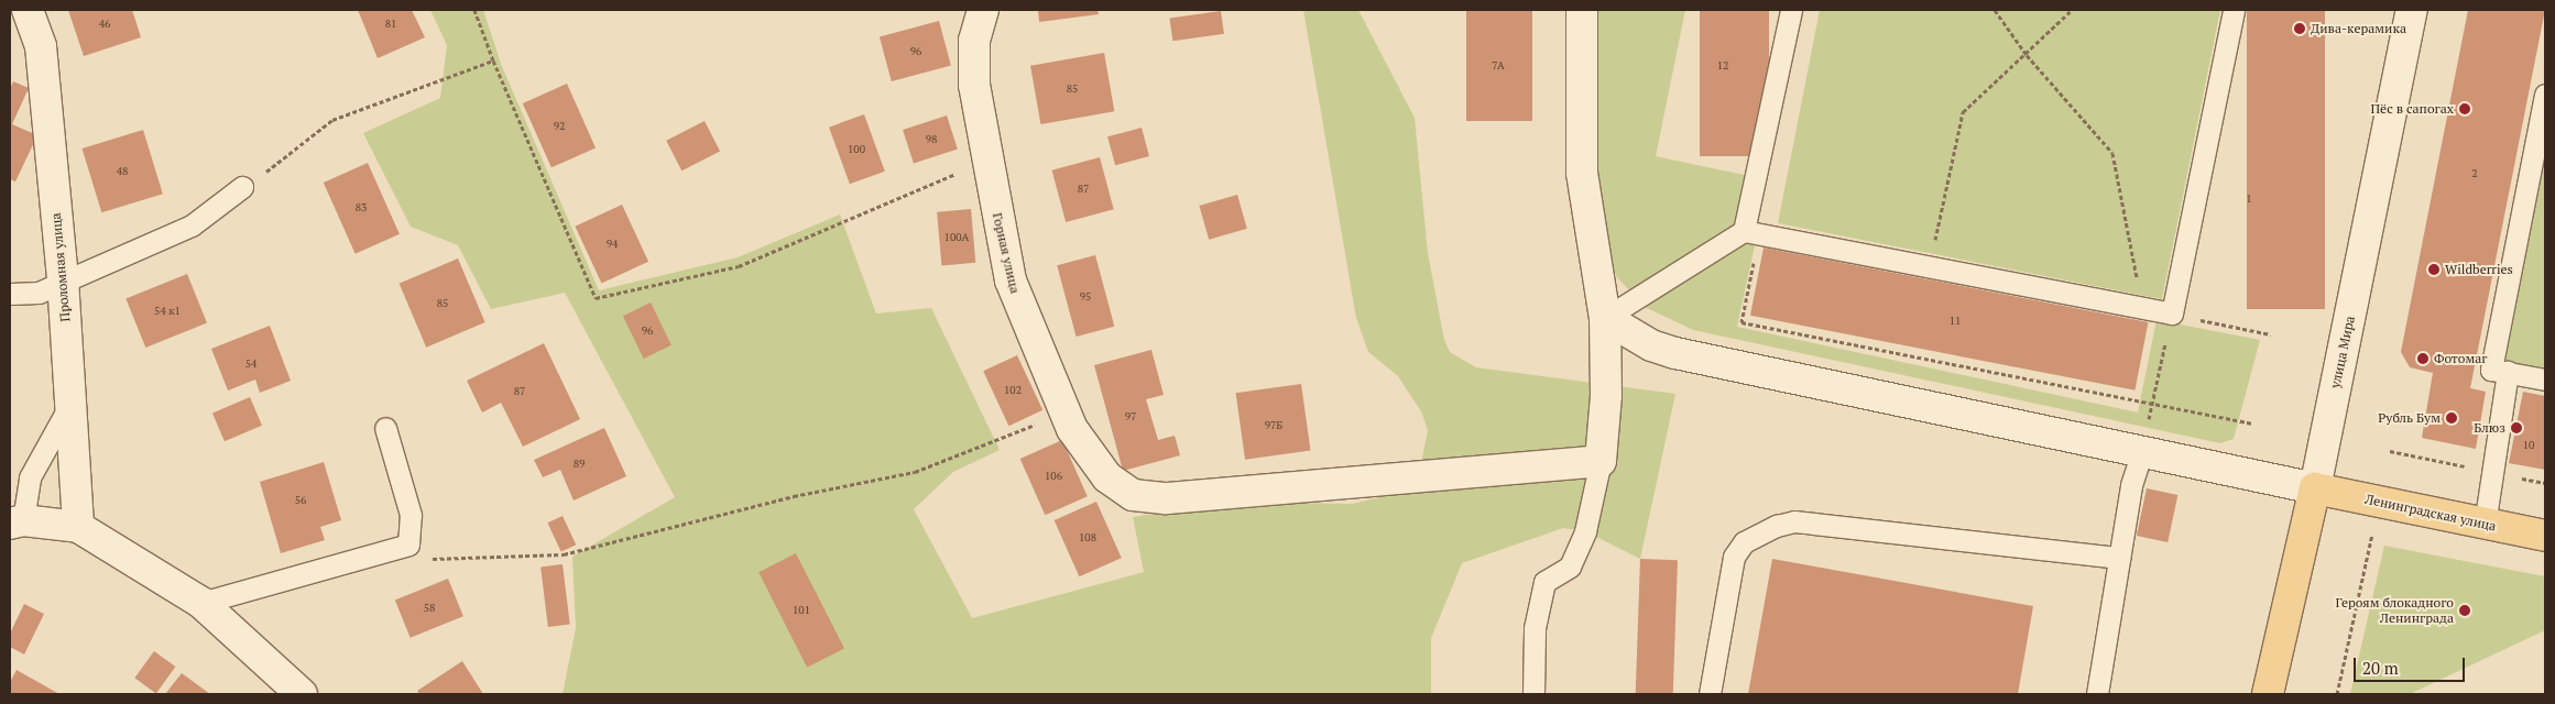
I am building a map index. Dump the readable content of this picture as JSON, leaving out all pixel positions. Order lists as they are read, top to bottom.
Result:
{
  "streets": {
    "main road": ["улица Мира", "Ленинградская улица"],
    "street": ["Горная улица", "Проломная улица"]
  },
  "crossings": [
    ["улица Мира", "Ленинградская улица"]
  ],
  "places": [
    "Дива-керамика",
    "Пёс в сапогах",
    "Wildberries",
    "Фотомаг",
    "Рубль Бум",
    "Блюз",
    "Героям блокадного Ленинграда"
  ],
  "house_numbers": [
    "46",
    "81",
    "96",
    "7А",
    "12",
    "85",
    "92",
    "98",
    "100",
    "48",
    "2",
    "87",
    "1",
    "83",
    "100А",
    "94",
    "95",
    "85",
    "54 к1",
    "11",
    "96",
    "54",
    "102",
    "87",
    "97",
    "97Б",
    "10",
    "89",
    "106",
    "56",
    "108",
    "58",
    "101"
  ],
  "scale_bar": "20 m"
}
